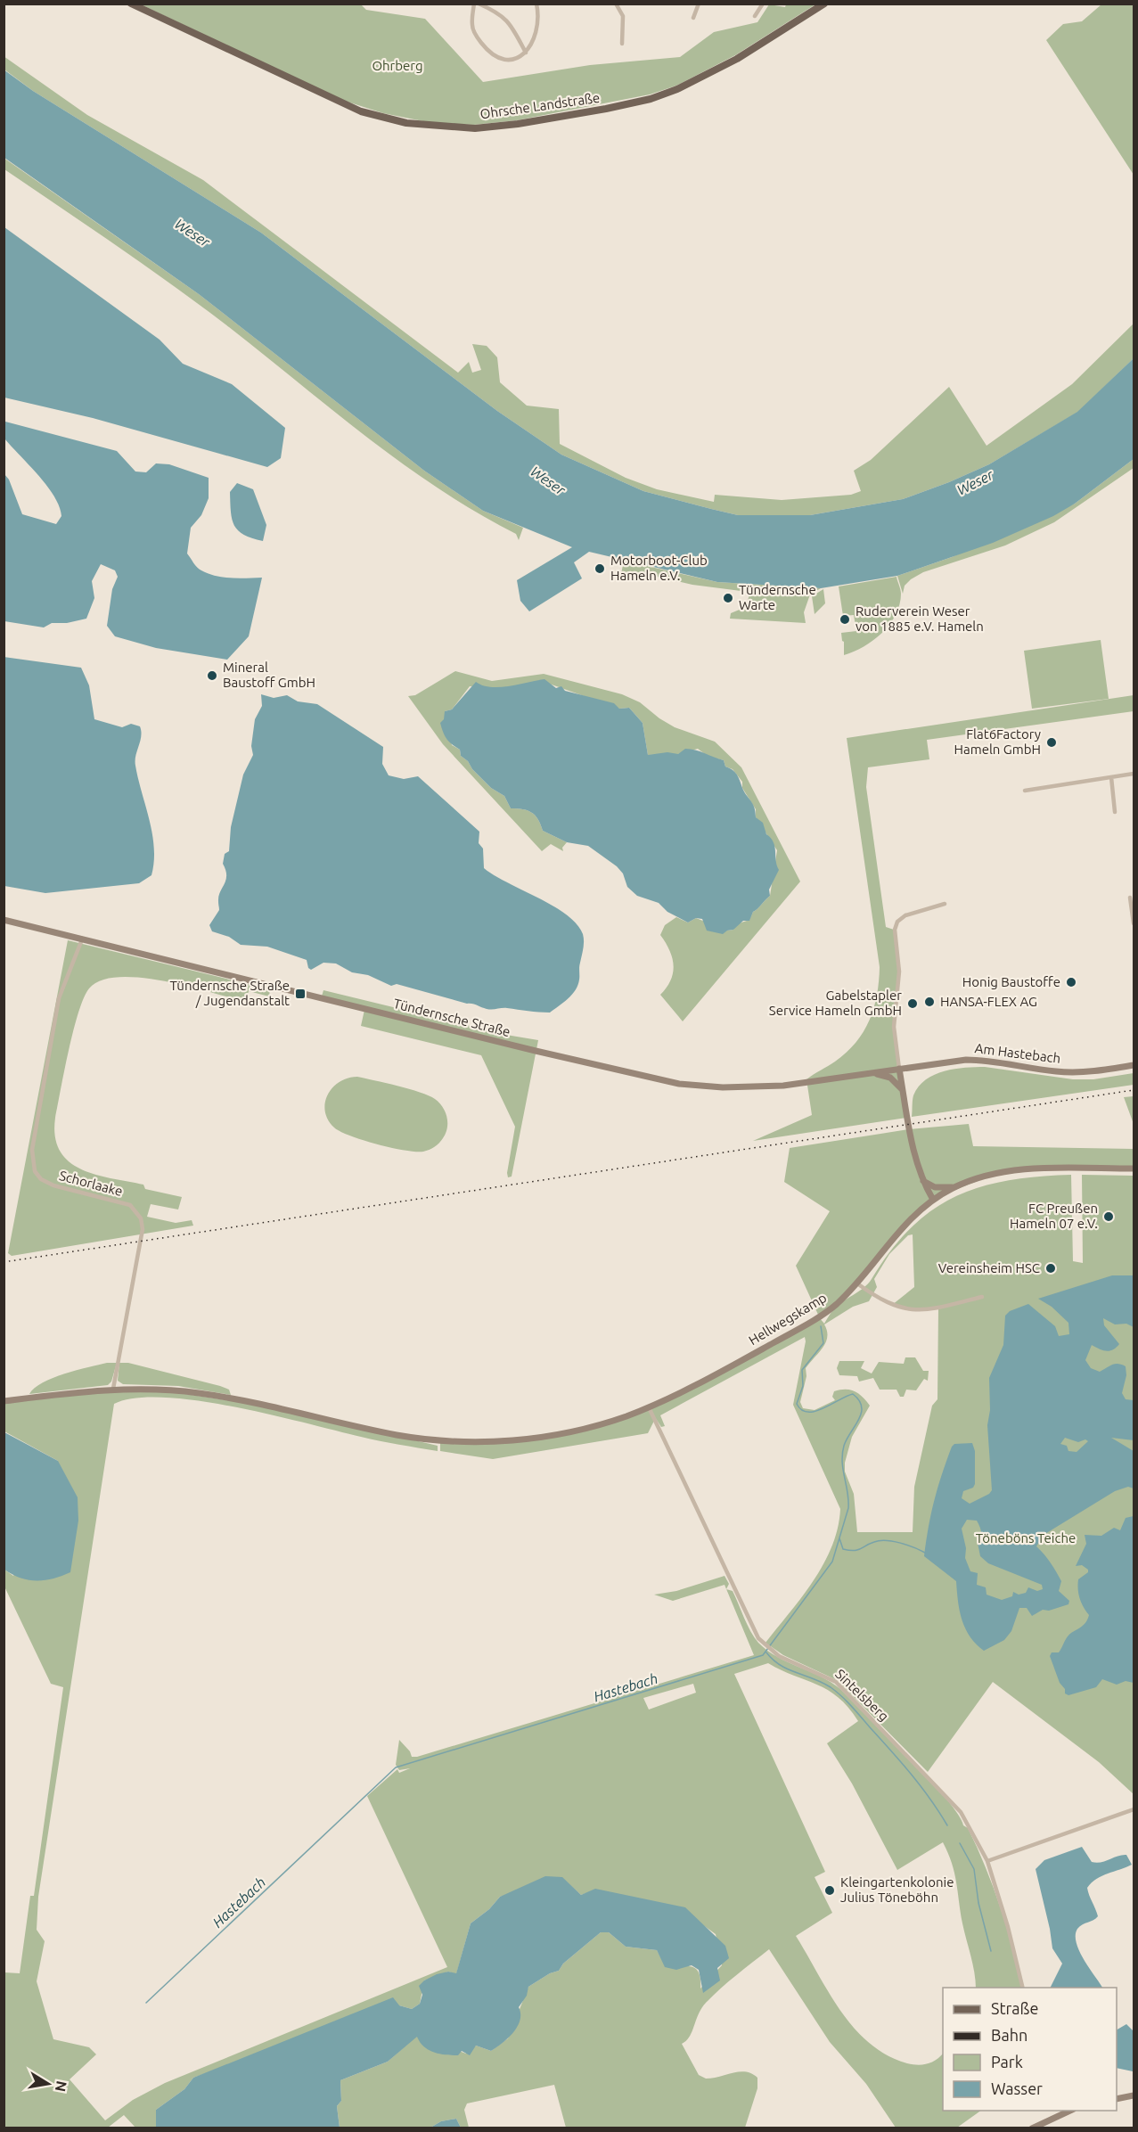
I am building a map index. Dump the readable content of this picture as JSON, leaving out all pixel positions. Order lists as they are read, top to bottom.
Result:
{
  "streets": {
    "main road": [
      "Ohrsche Landstraße",
      "Tündernsche Straße",
      "Am Hastebach",
      "Hellwegskamp"
    ],
    "street": ["Schorlaake", "Sintelsberg"]
  },
  "crossings": [
    ["Tündernsche Straße", "Am Hastebach"],
    ["Tündernsche Straße", "Schorlaake"],
    ["Schorlaake", "Hellwegskamp"],
    ["Hellwegskamp", "Sintelsberg"]
  ],
  "water": ["Weser", "Hastebach"],
  "parks": ["Ohrberg", "Töneböns Teiche"],
  "places": {
    "other": [
      "Motorboot-Club Hameln e.V.",
      "Tündernsche Warte",
      "Ruderverein Weser von 1885 e.V. Hameln",
      "Mineral Baustoff GmbH",
      "Flat6Factory Hameln GmbH",
      "Honig Baustoffe",
      "HANSA-FLEX AG",
      "Gabelstapler Service Hameln GmbH",
      "FC Preußen Hameln 07 e.V.",
      "Vereinsheim HSC",
      "Kleingartenkolonie Julius Töneböhn"
    ],
    "transit": ["Tündernsche Straße / Jugendanstalt"]
  },
  "legend": [
    "Straße",
    "Bahn",
    "Park",
    "Wasser"
  ],
  "north": "right"
}
